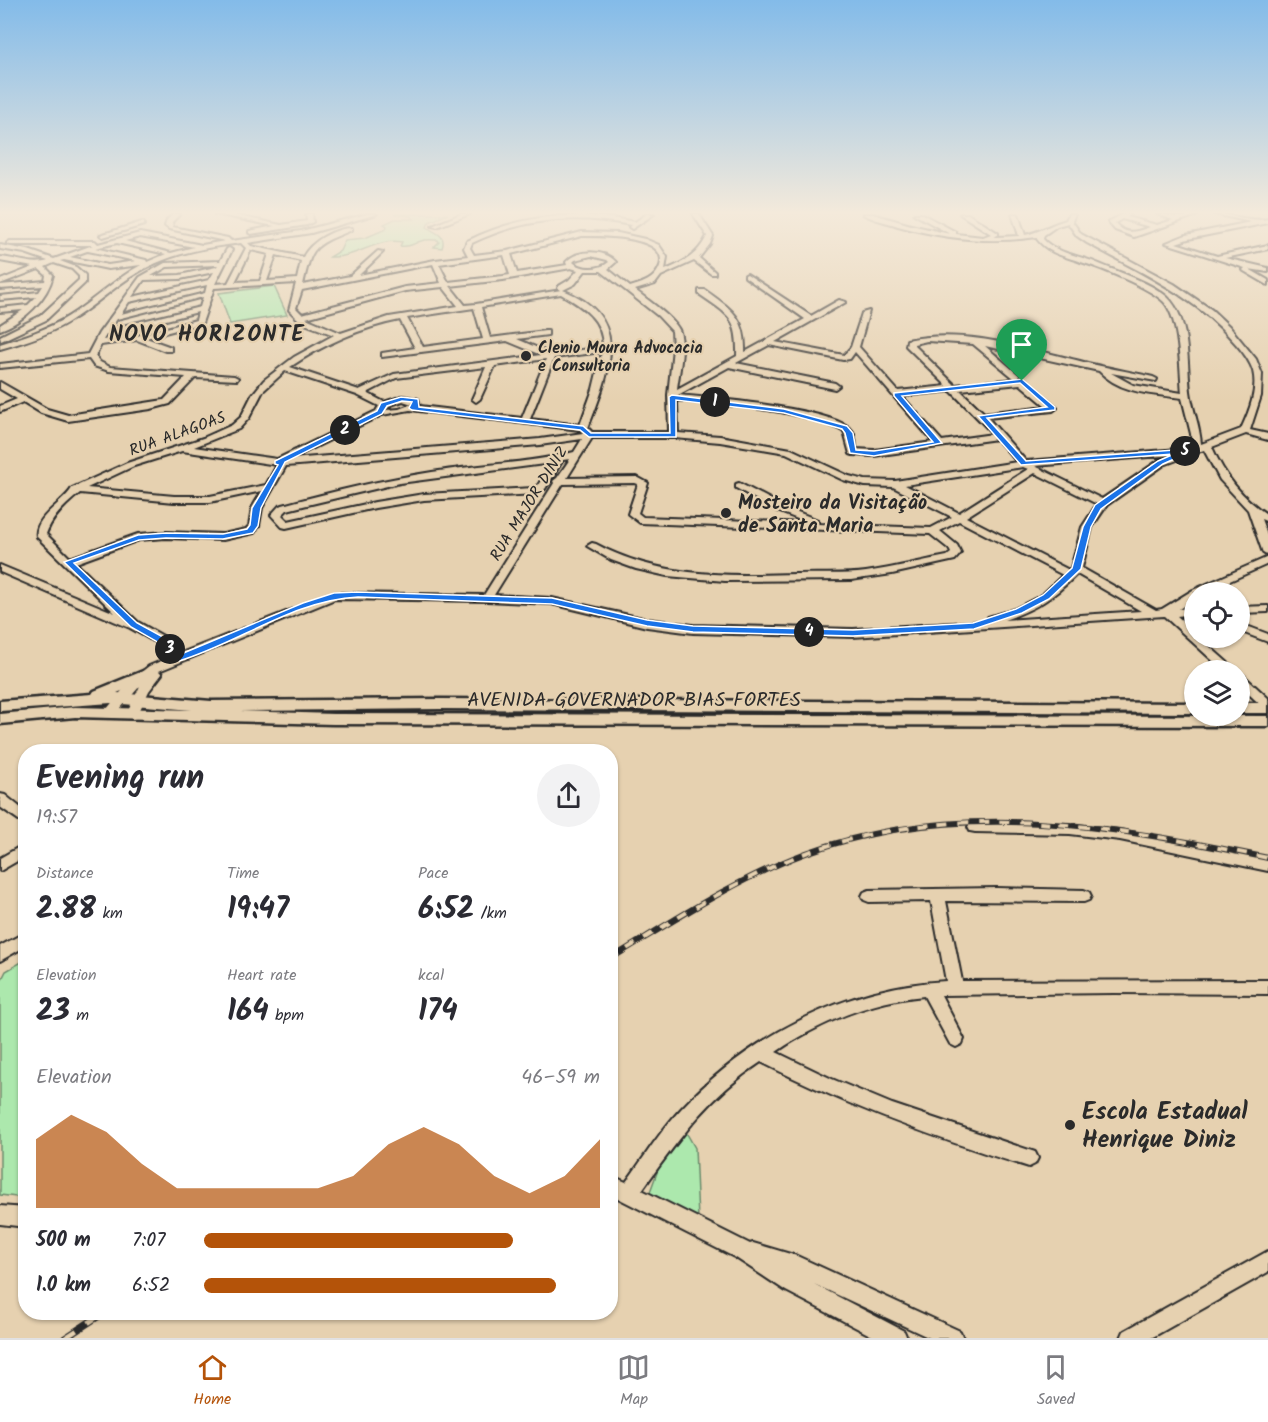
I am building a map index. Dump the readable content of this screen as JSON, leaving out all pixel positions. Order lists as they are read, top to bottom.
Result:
{
  "streets": {
    "main road": ["AVENIDA GOVERNADOR BIAS FORTES"],
    "street": ["RUA ALAGOAS", "RUA MAJOR DINIZ"]
  },
  "crossings": [
    ["RUA ALAGOAS", "RUA MAJOR DINIZ"]
  ],
  "districts": ["NOVO HORIZONTE"],
  "places": ["Clenio Moura Advocacia e Consultoria", "Mosteiro da Visitação de Santa Maria", "Escola Estadual Henrique Diniz"],
  "page": {
    "pins": [
      "1",
      "2",
      "5",
      "4",
      "3"
    ],
    "heading": ["Evening run", "19:57"],
    "stats": [
      ["Distance", "2.88 km"],
      ["Time", "19:47"],
      ["Pace", "6:52 /km"],
      ["Elevation", "23 m"],
      ["Heart rate", "164 bpm"],
      ["kcal", "174"]
    ],
    "chart": ["Elevation", "46–59 m"],
    "list": [
      {
        "name": "500 m",
        "note": "7:07"
      },
      {
        "name": "1.0 km",
        "note": "6:52"
      }
    ],
    "tabs": ["Home", "Map", "Saved"]
  }
}
